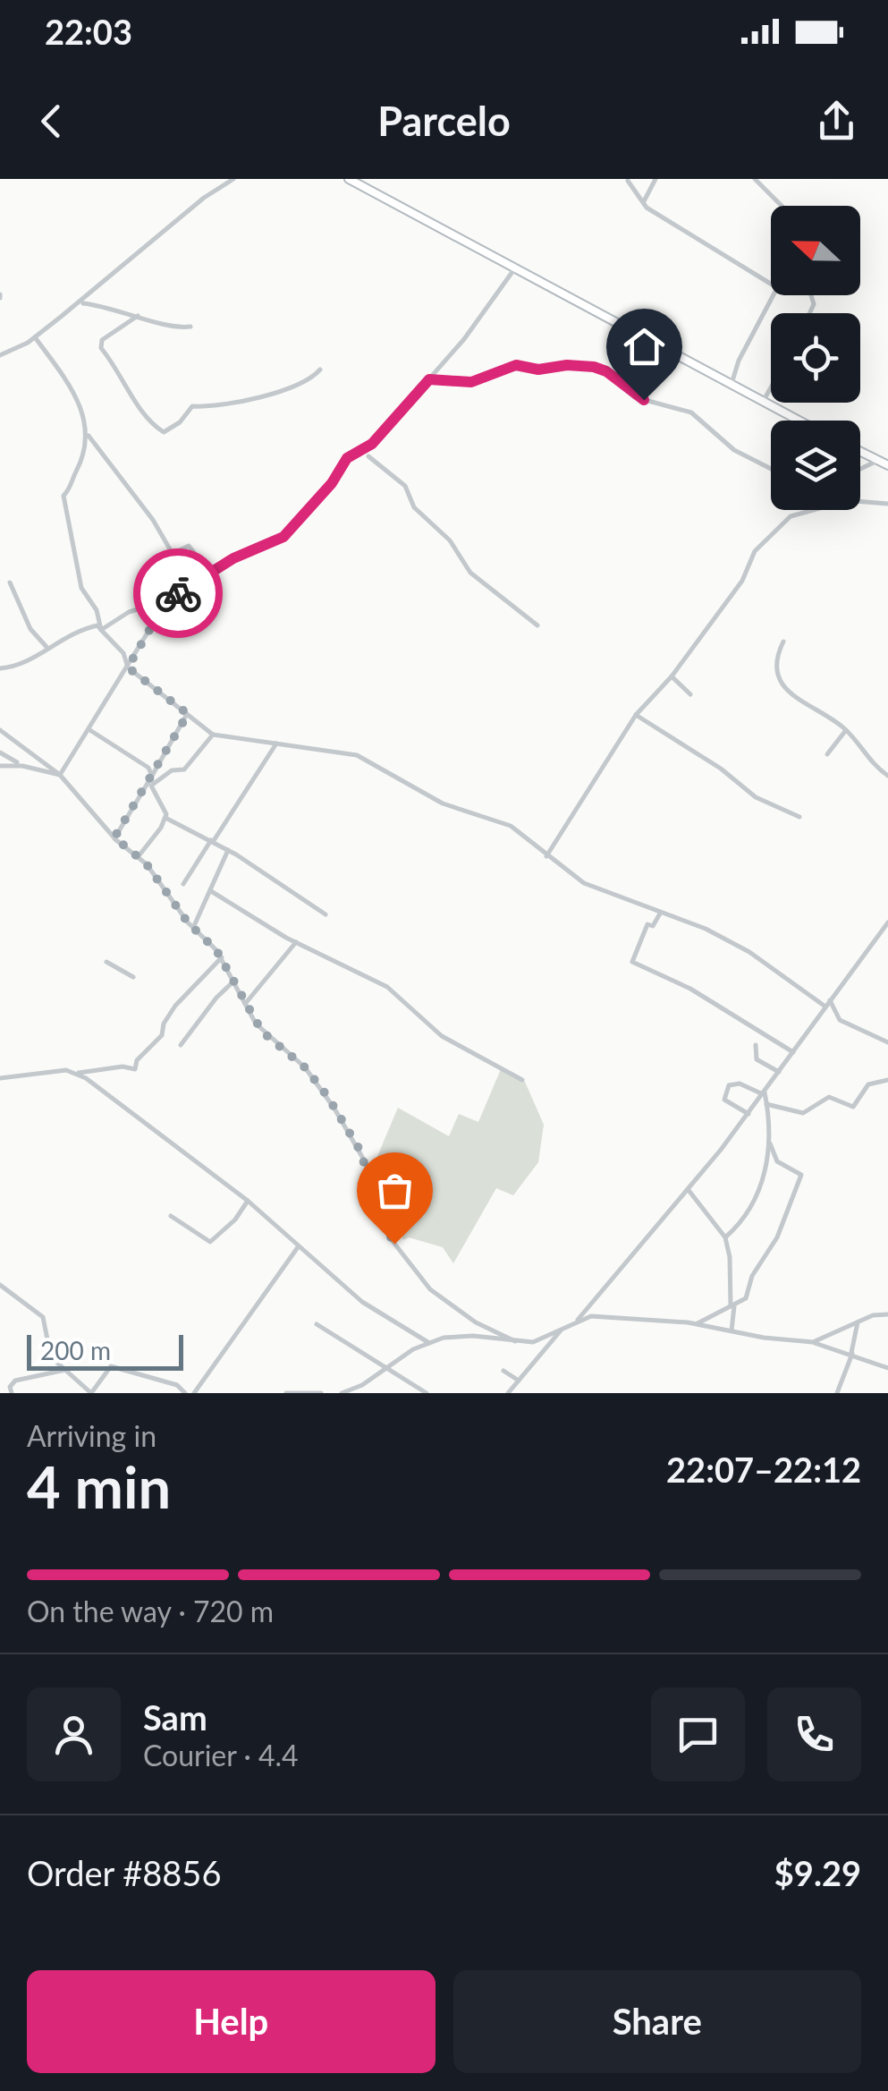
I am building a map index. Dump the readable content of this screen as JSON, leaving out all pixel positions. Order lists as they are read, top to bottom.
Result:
{
  "scale_bar": "200 m",
  "north": "left",
  "page": {
    "status": "22:03",
    "header": "Parcelo",
    "scale": "200 m",
    "heading": ["4 min", "Arriving in", "22:07–22:12"],
    "panel": [
      "Sam",
      "Courier · 4.4",
      "Order #8856",
      "$9.29"
    ],
    "bar": "On the way · 720 m",
    "buttons": ["Help", "Share"]
  }
}
